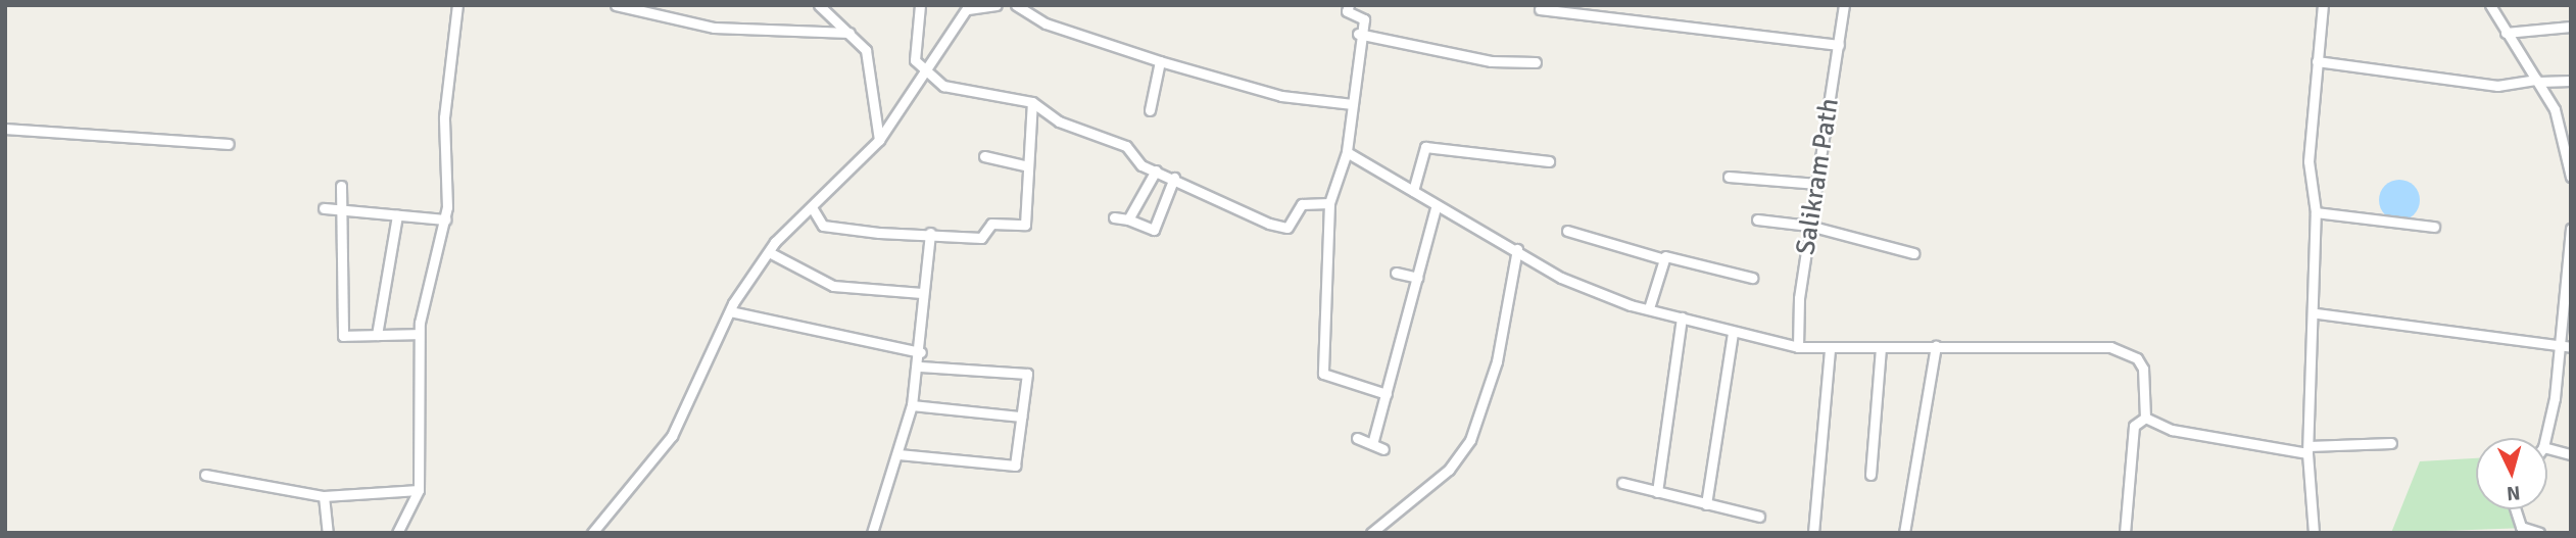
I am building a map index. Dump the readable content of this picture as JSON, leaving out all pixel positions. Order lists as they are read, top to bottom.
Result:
{
  "streets": {
    "street": ["Salikram Path"]
  },
  "north": "bottom"
}
